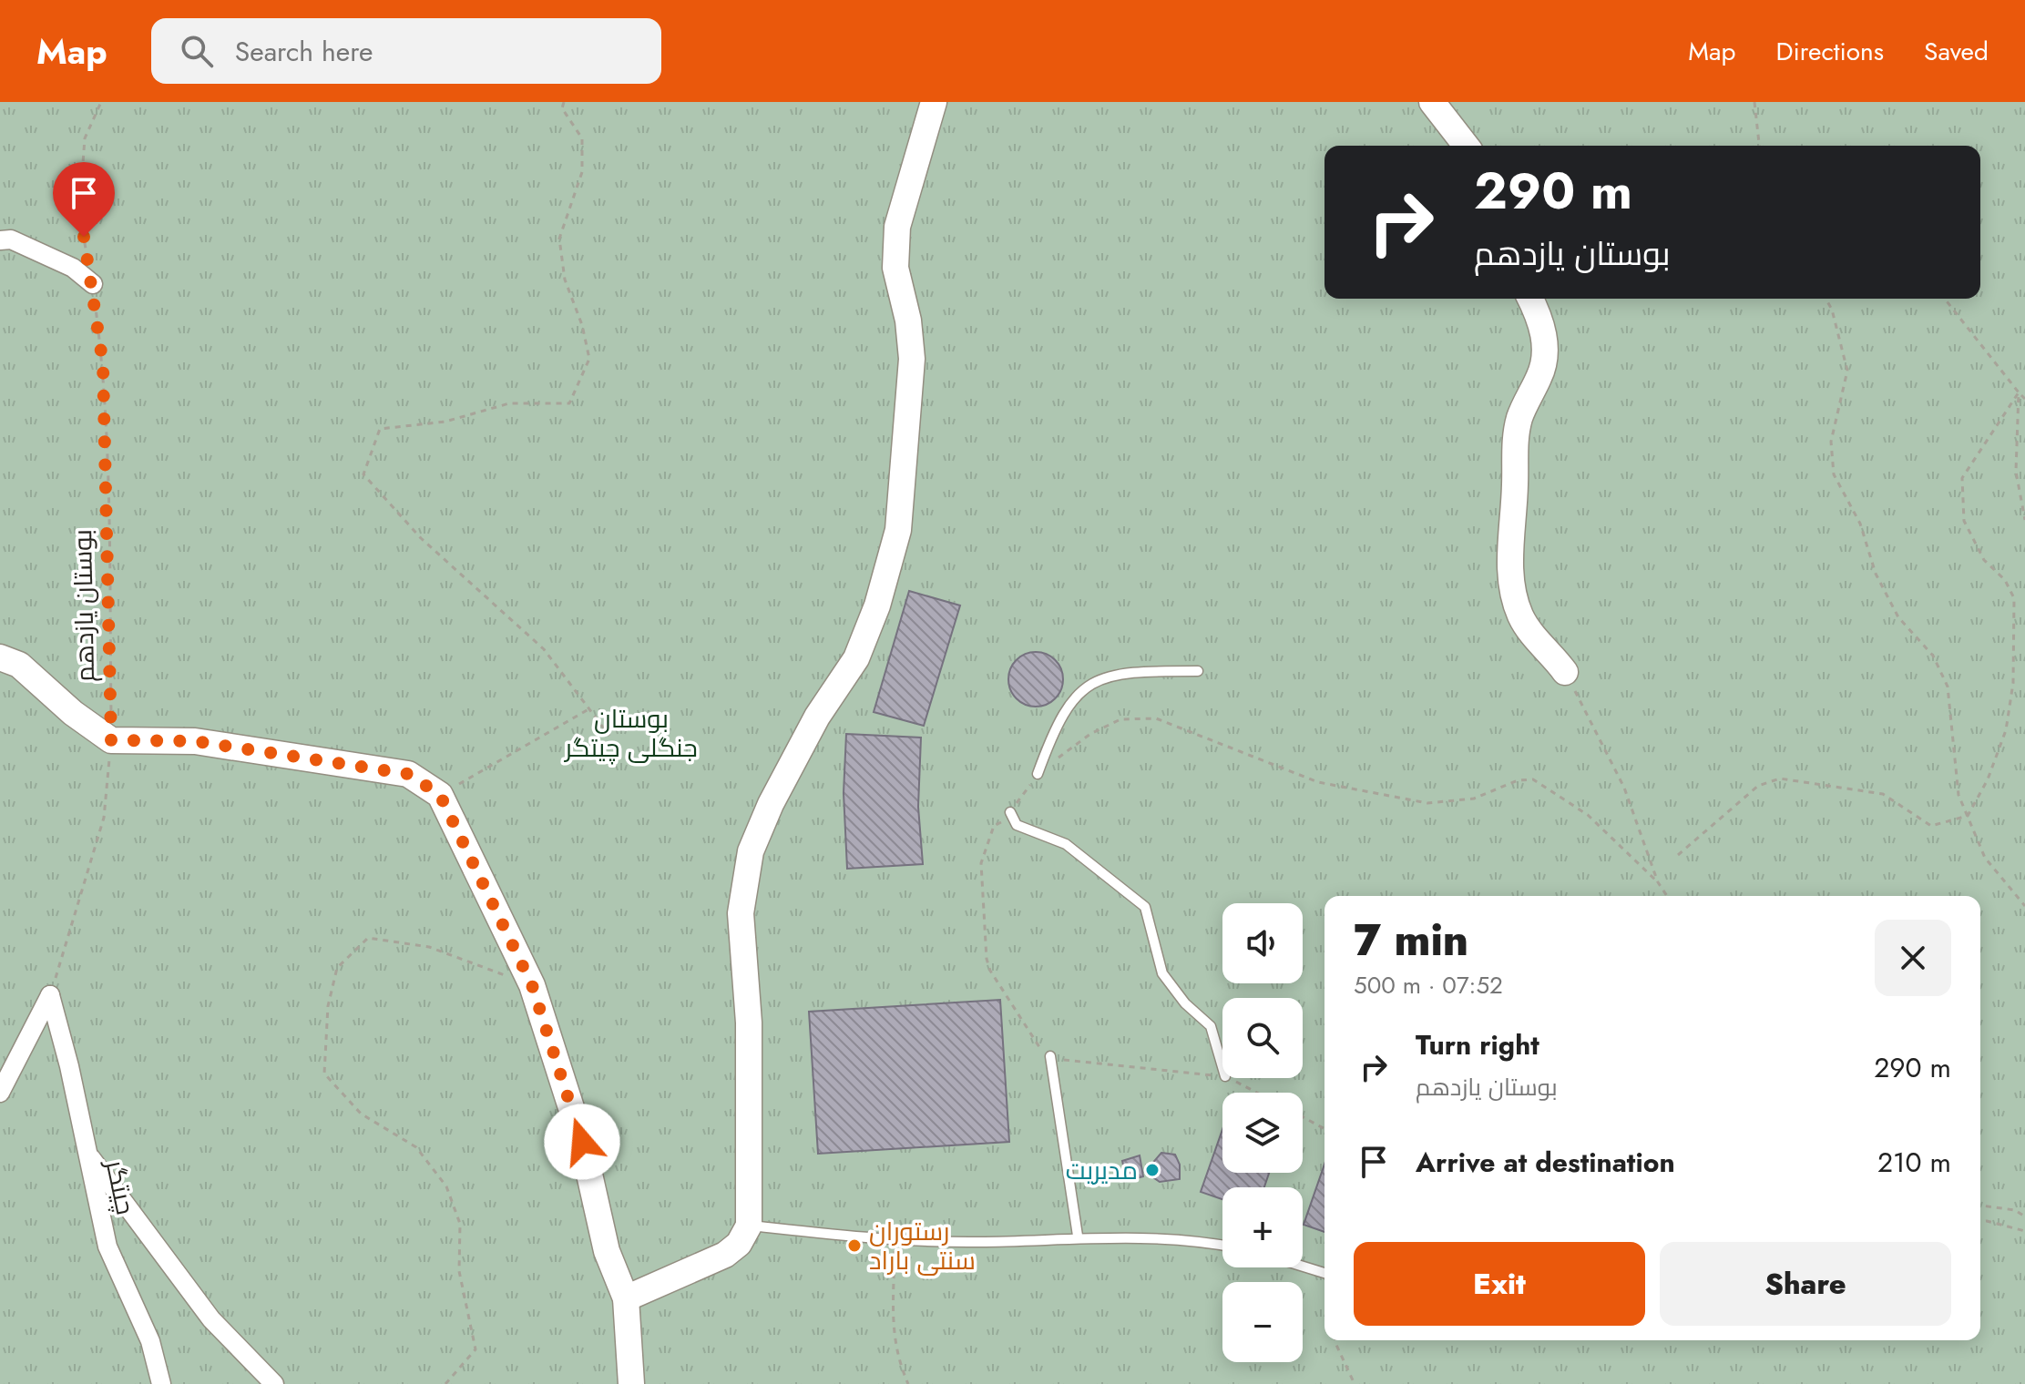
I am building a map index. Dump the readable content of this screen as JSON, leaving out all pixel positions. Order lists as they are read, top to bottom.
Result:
{
  "streets": {
    "street": ["چیتگر"],
    "path": ["بوستان یازدهم"]
  },
  "crossings": [
    ["بوستان یازدهم", "چیتگر"]
  ],
  "parks": ["بوستان جنگلی چیتگر"],
  "places": ["مدیریت", "رستوران سنتی باراد"],
  "page": {
    "header": "Map",
    "search": "Search here",
    "nav": ["Map", "Directions", "Saved"],
    "turn": ["290 m", "بوستان یازدهم"],
    "heading": ["7 min", "500 m · 07:52"],
    "map_buttons": ["+", "−"],
    "list": [
      {
        "name": "Turn right",
        "note": "بوستان یازدهم",
        "value": "290 m"
      },
      {
        "name": "Arrive at destination",
        "value": "210 m"
      }
    ],
    "buttons": ["Exit", "Share"]
  }
}
